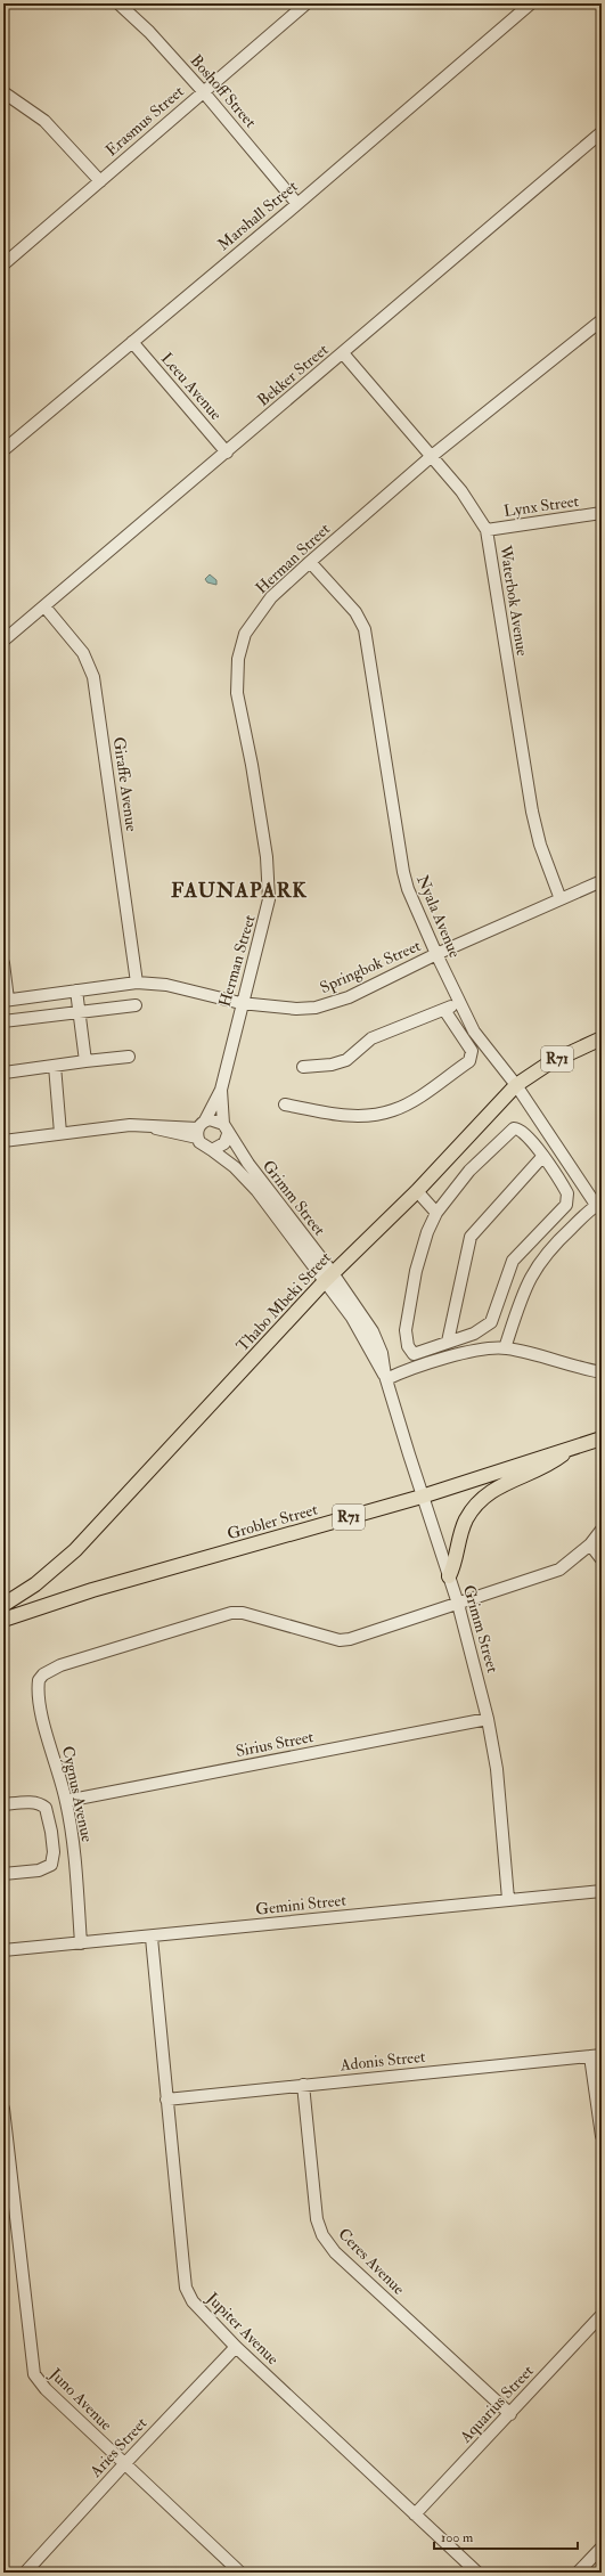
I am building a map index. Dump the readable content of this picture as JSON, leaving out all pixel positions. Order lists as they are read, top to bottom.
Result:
{
  "streets": {
    "main road": ["R71", "Thabo Mbeki Street", "Grobler Street"],
    "street": [
      "Boshoff Street",
      "Erasmus Street",
      "Marshall Street",
      "Bekker Street",
      "Leeu Avenue",
      "Lynx Street",
      "Herman Street",
      "Waterbok Avenue",
      "Giraffe Avenue",
      "Nyala Avenue",
      "Springbok Street",
      "Grimm Street",
      "Sirius Street",
      "Cygnus Avenue",
      "Gemini Street",
      "Adonis Street",
      "Ceres Avenue",
      "Jupiter Avenue",
      "Juno Avenue",
      "Aquarius Street",
      "Aries Street"
    ]
  },
  "crossings": [
    ["Boshoff Street", "Erasmus Street"],
    ["Boshoff Street", "Marshall Street"],
    ["Marshall Street", "Leeu Avenue"],
    ["Bekker Street", "Leeu Avenue"],
    ["Bekker Street", "Waterbok Avenue"],
    ["Bekker Street", "Giraffe Avenue"],
    ["Lynx Street", "Waterbok Avenue"],
    ["Herman Street", "Waterbok Avenue"],
    ["Herman Street", "Nyala Avenue"],
    ["Herman Street", "Springbok Street"],
    ["Herman Street", "Grimm Street"],
    ["Waterbok Avenue", "Springbok Street"],
    ["Giraffe Avenue", "Springbok Street"],
    ["Nyala Avenue", "Springbok Street"],
    ["Nyala Avenue", "Thabo Mbeki Street"],
    ["Grimm Street", "Thabo Mbeki Street"],
    ["Grimm Street", "Grobler Street"],
    ["Grimm Street", "Sirius Street"],
    ["Grimm Street", "Cygnus Avenue"],
    ["Grimm Street", "Gemini Street"],
    ["Sirius Street", "Cygnus Avenue"],
    ["Cygnus Avenue", "Gemini Street"],
    ["Gemini Street", "Jupiter Avenue"],
    ["Adonis Street", "Ceres Avenue"],
    ["Adonis Street", "Jupiter Avenue"],
    ["Ceres Avenue", "Aquarius Street"],
    ["Jupiter Avenue", "Aquarius Street"],
    ["Jupiter Avenue", "Aries Street"],
    ["Juno Avenue", "Aries Street"]
  ],
  "districts": ["FAUNAPARK"],
  "scale_bar": "100 m"
}
